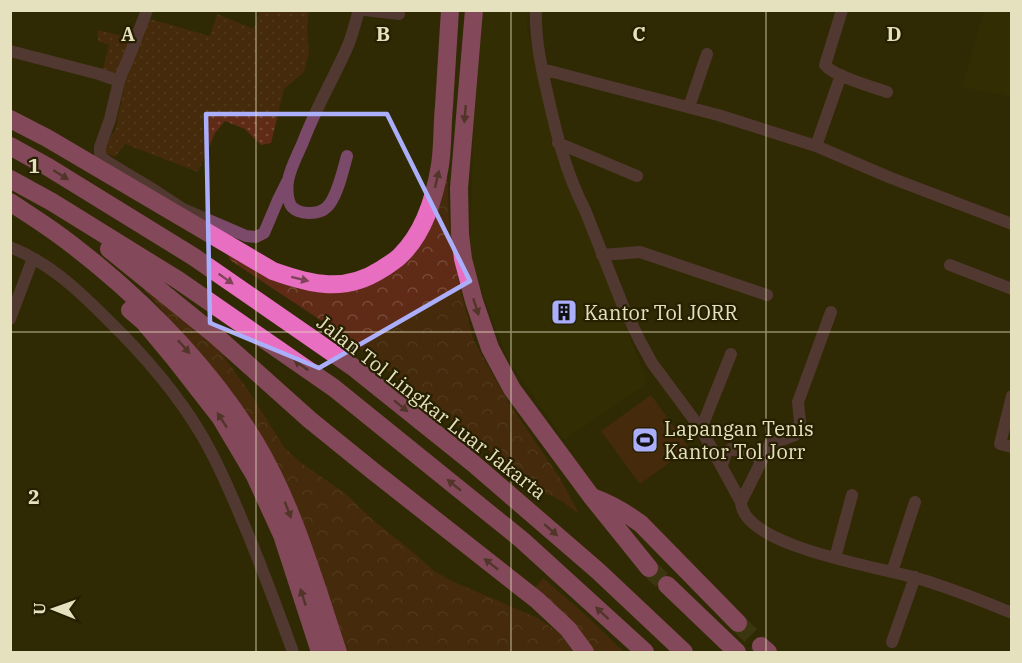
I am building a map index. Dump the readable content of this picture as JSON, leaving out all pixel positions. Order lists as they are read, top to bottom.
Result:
{
  "streets": {
    "highway": ["Jalan Tol Lingkar Luar Jakarta"]
  },
  "places": {
    "building": ["Kantor Tol JORR"],
    "sports": ["Lapangan Tenis Kantor Tol Jorr"]
  },
  "north": "left",
  "grid": {
    "columns": [
      "A",
      "B",
      "C",
      "D"
    ],
    "rows": ["1", "2"]
  }
}
